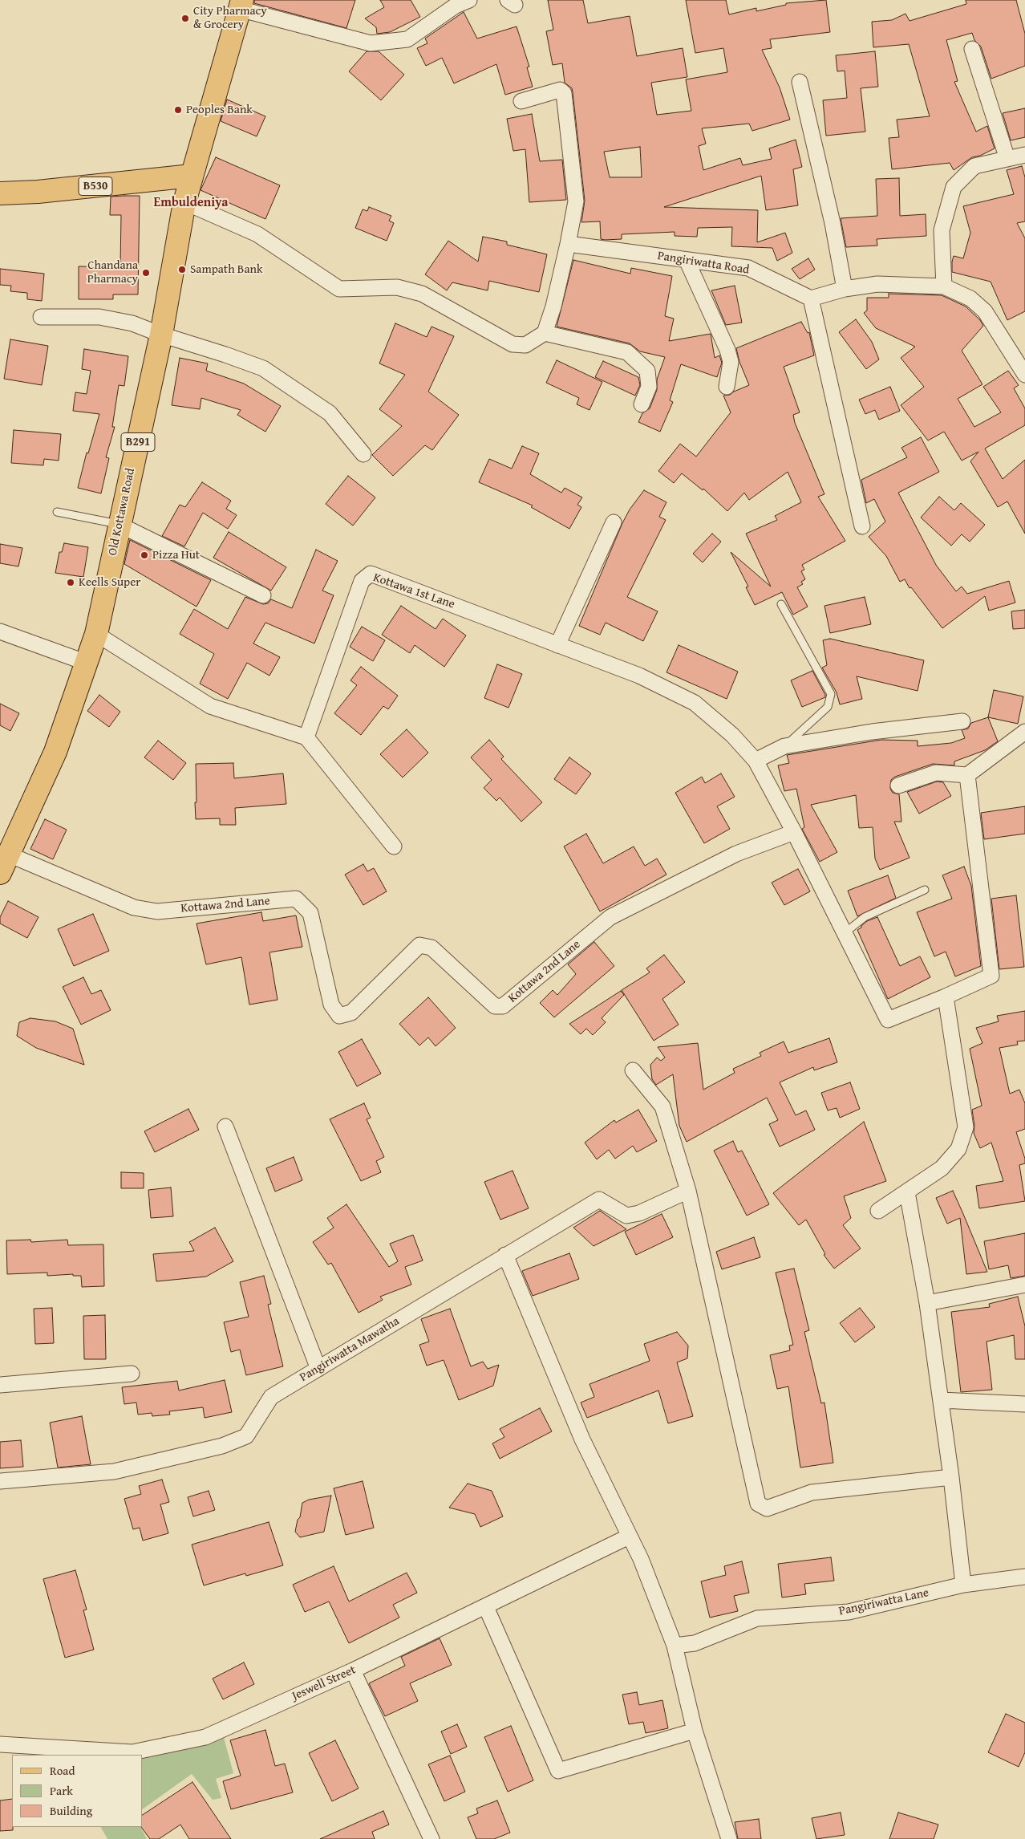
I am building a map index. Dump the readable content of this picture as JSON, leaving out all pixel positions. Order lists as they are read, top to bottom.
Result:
{
  "streets": {
    "main road": ["B530", "B291", "Old Kottawa Road"],
    "street": [
      "Pangiriwatta Road",
      "Kottawa 1st Lane",
      "Kottawa 2nd Lane",
      "Pangiriwatta Mawatha",
      "Pangiriwatta Lane",
      "Jeswell Street"
    ]
  },
  "crossings": [
    ["B530", "Old Kottawa Road"],
    ["Old Kottawa Road", "Kottawa 2nd Lane"],
    ["Kottawa 1st Lane", "Kottawa 2nd Lane"]
  ],
  "districts": ["Embuldeniya"],
  "places": [
    "City Pharmacy & Grocery",
    "Peoples Bank",
    "Sampath Bank",
    "Chandana Pharmacy",
    "Pizza Hut",
    "Keells Super"
  ],
  "legend": ["Road", "Park", "Building"]
}
